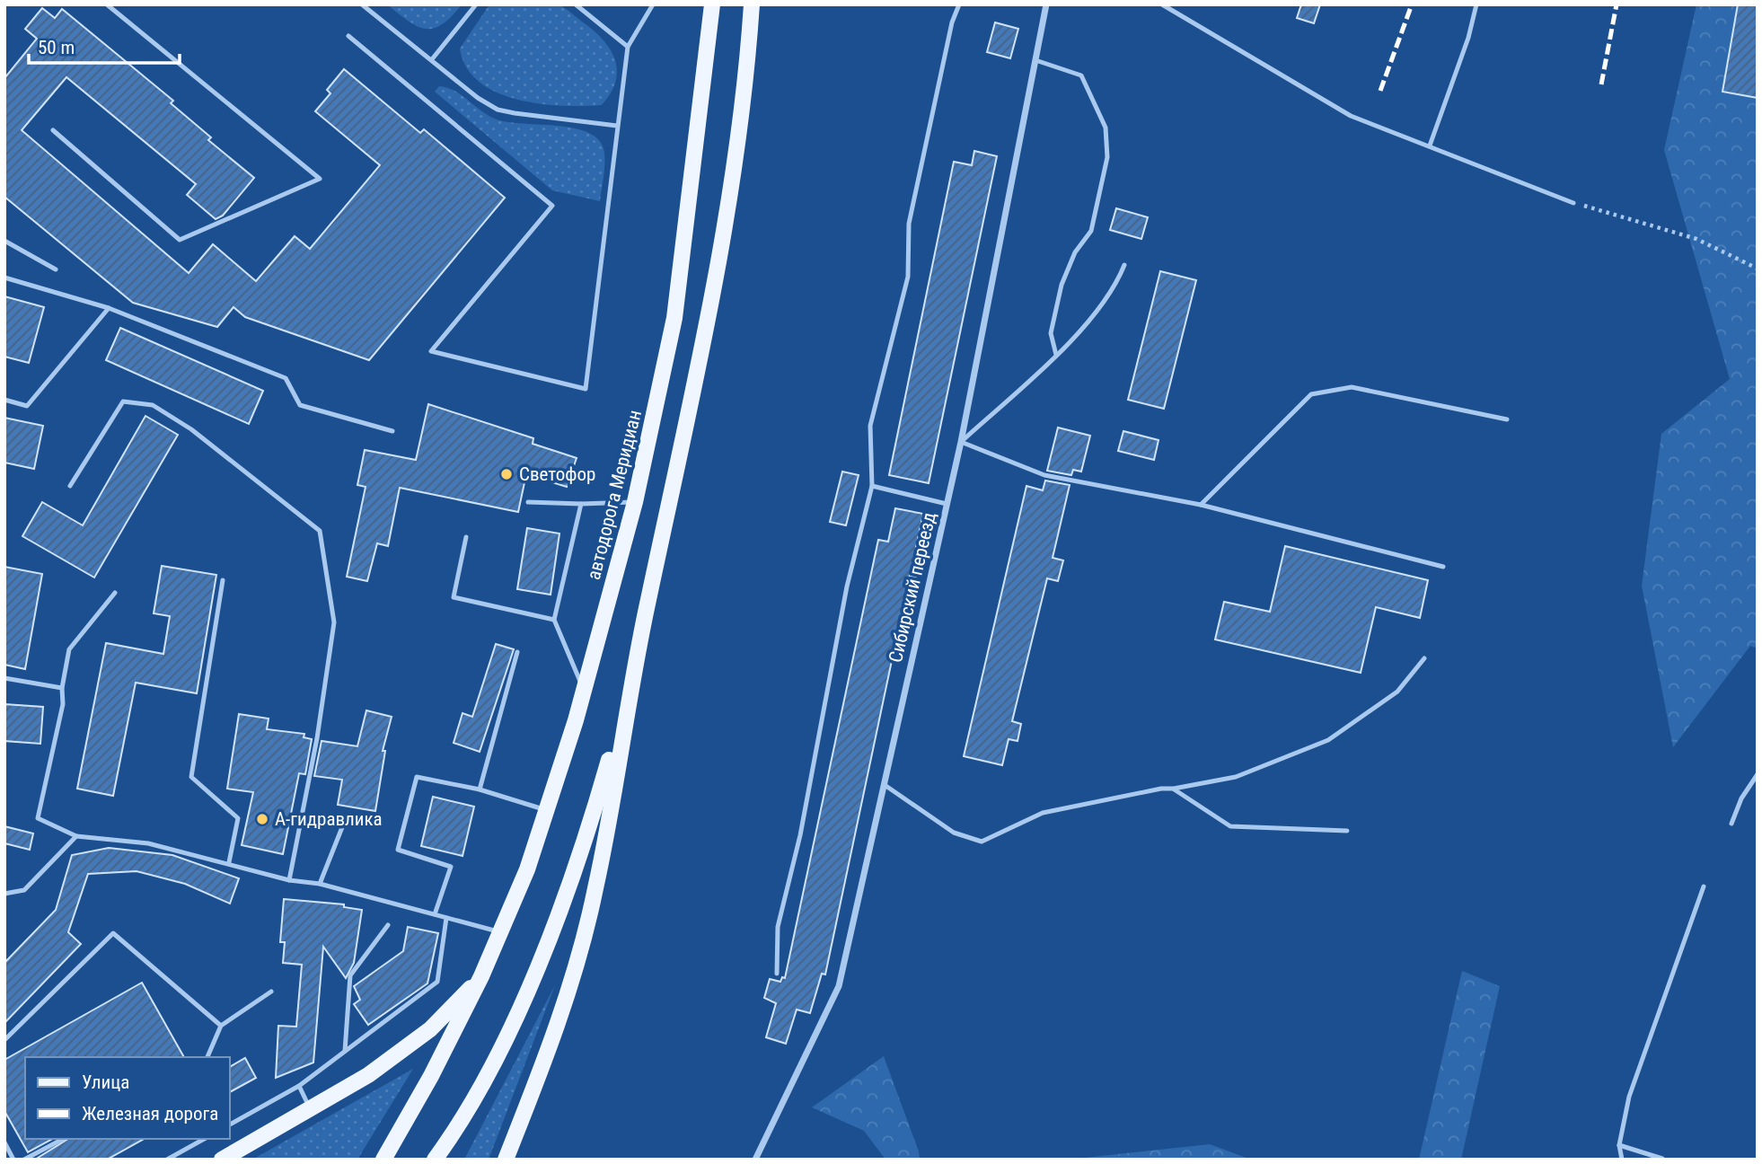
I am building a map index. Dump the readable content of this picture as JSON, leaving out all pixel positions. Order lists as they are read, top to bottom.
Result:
{
  "streets": {
    "main road": ["автодорога Меридиан"],
    "street": ["Сибирский переезд"]
  },
  "places": ["Светофор", "А-гидравлика"],
  "legend": ["Улица", "Железная дорога"],
  "scale_bar": "50 m"
}
